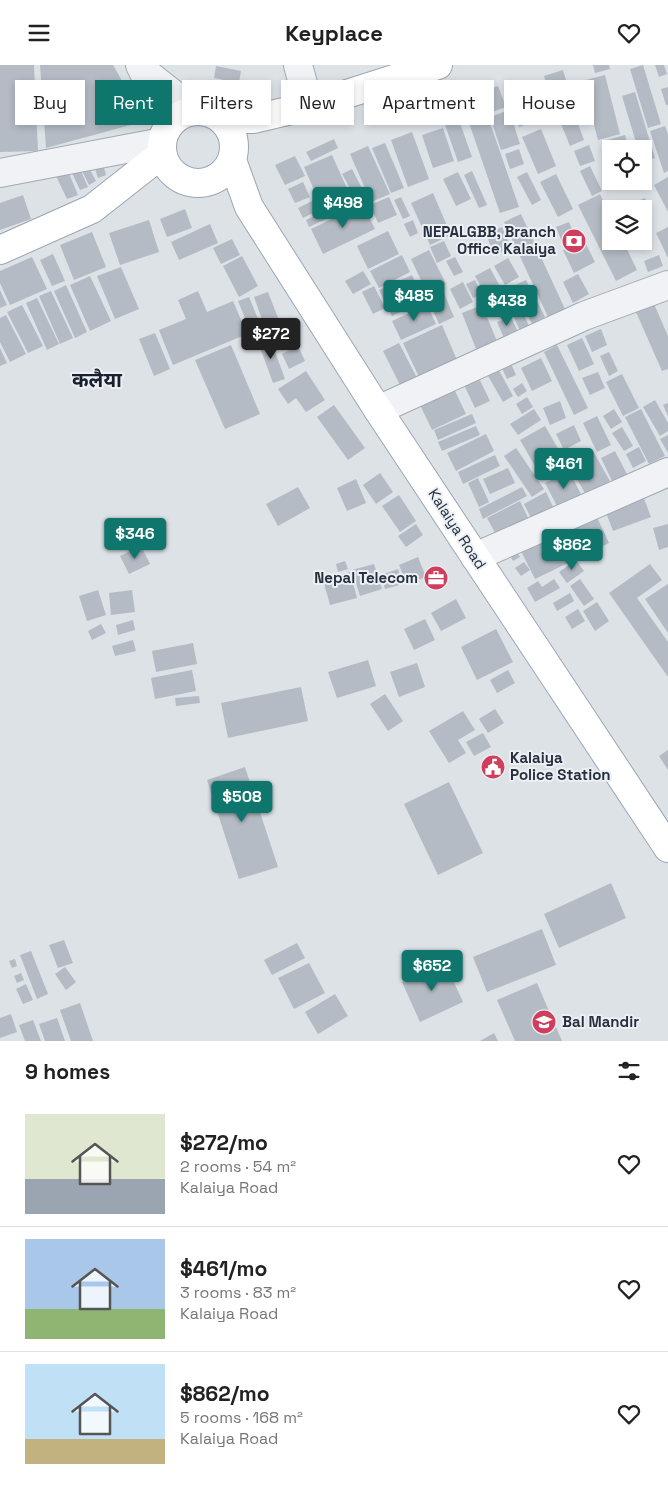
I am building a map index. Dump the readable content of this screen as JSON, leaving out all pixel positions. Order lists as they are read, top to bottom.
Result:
{
  "streets": {
    "main road": ["Kalaiya Road"]
  },
  "districts": ["कलैया"],
  "places": {
    "bank": ["NEPALGBB, Branch Office Kalaiya"],
    "office": ["Nepal Telecom"],
    "public building": ["Kalaiya Police Station"],
    "school or university": ["Bal Mandir"]
  },
  "page": {
    "header": "Keyplace",
    "chip": [
      "Buy",
      "Rent",
      "Filters",
      "New",
      "Apartment",
      "House"
    ],
    "price": [
      "$498",
      "$485",
      "$438",
      "$272",
      "$461",
      "$346",
      "$862",
      "$508",
      "$652"
    ],
    "heading": "9 homes",
    "list": [
      {
        "name": "$272/mo",
        "note": "2 rooms · 54 m² · Kalaiya Road"
      },
      {
        "name": "$461/mo",
        "note": "3 rooms · 83 m² · Kalaiya Road"
      },
      {
        "name": "$862/mo",
        "note": "5 rooms · 168 m² · Kalaiya Road"
      }
    ]
  }
}
